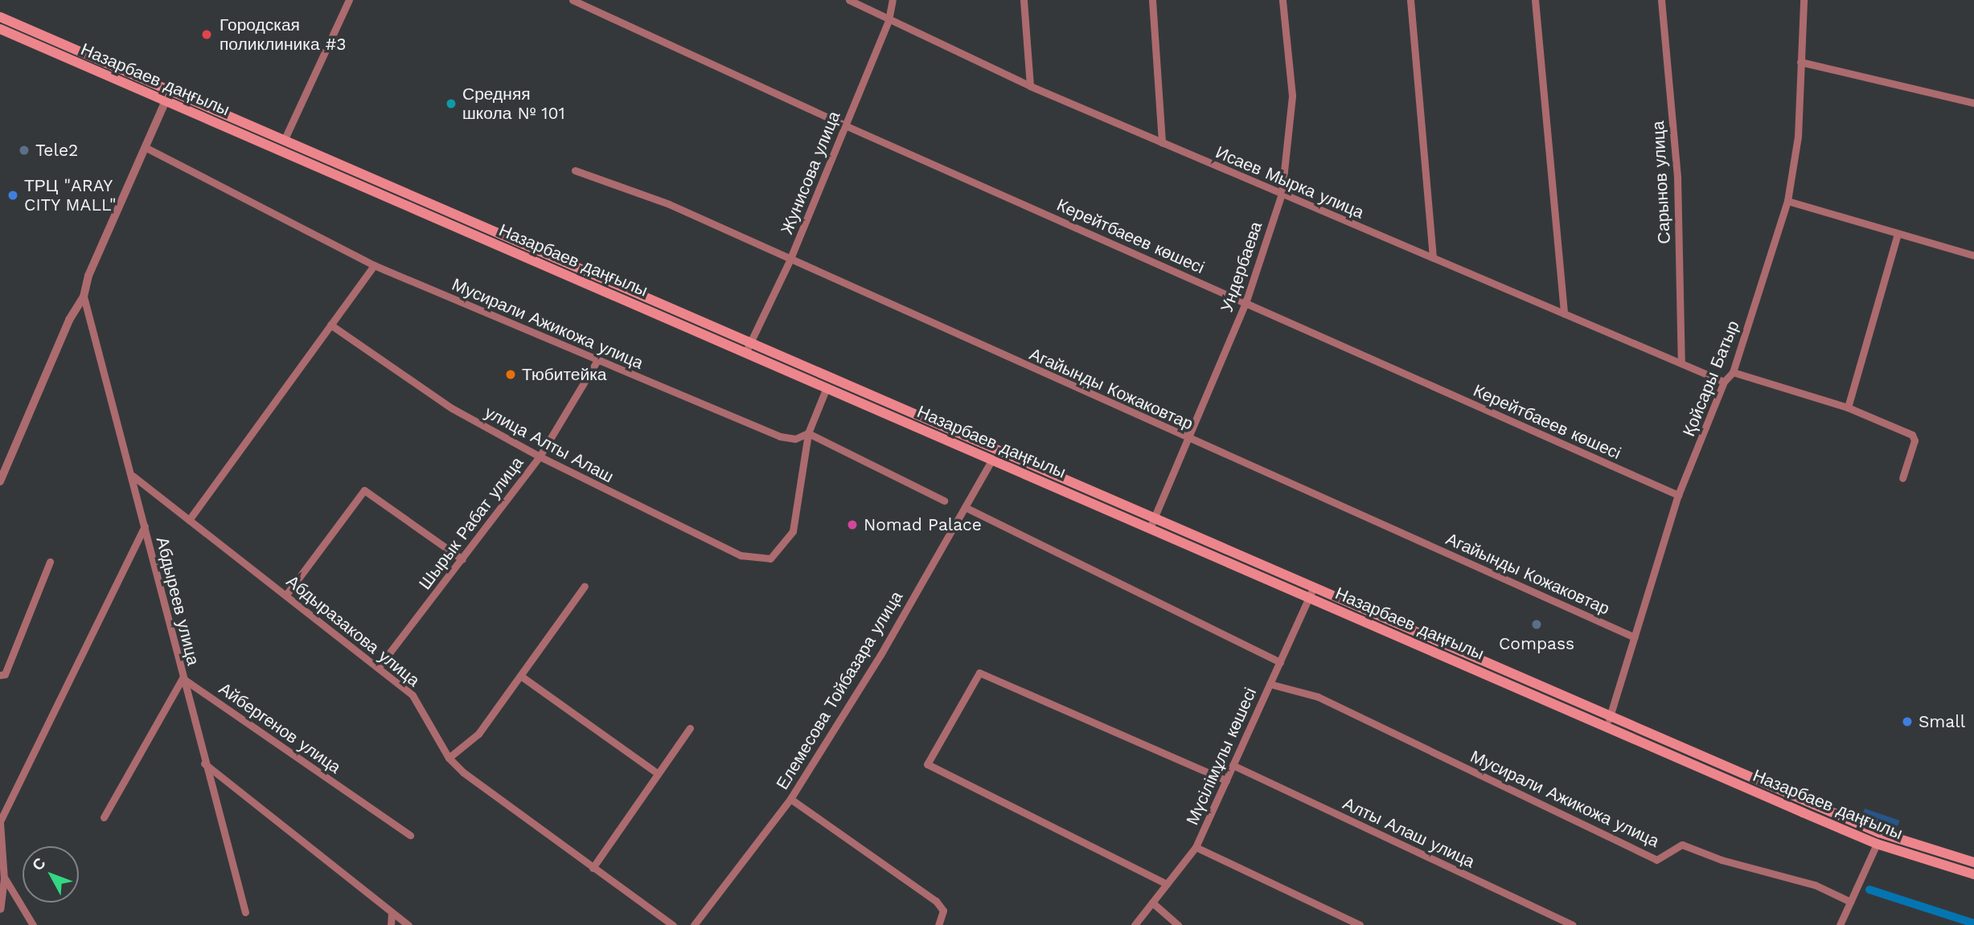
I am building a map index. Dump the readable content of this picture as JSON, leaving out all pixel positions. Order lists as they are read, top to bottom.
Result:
{
  "streets": {
    "main road": ["Назарбаев даңғылы"],
    "street": [
      "Жунисова улица",
      "Исаев Мырка улица",
      "Сарынов улица",
      "Керейтбаеев көшесі",
      "Ундербаева",
      "Мусирали Ажикожа улица",
      "Қойсары Батыр",
      "Агайынды Кожаковтар",
      "улица Алты Алаш",
      "Шырык Рабат улица",
      "Абдыреев улица",
      "Абдыразакова улица",
      "Елемесова Тойбазара улица",
      "Айбергенов улица",
      "Мүсілімұлы көшесі",
      "Алты Алаш улица"
    ]
  },
  "crossings": [
    ["Назарбаев даңғылы", "Жунисова улица"],
    ["Назарбаев даңғылы", "Ундербаева"],
    ["Назарбаев даңғылы", "Қойсары Батыр"],
    ["Назарбаев даңғылы", "Елемесова Тойбазара улица"],
    ["Назарбаев даңғылы", "Мүсілімұлы көшесі"],
    ["Жунисова улица", "Исаев Мырка улица"],
    ["Жунисова улица", "Керейтбаеев көшесі"],
    ["Жунисова улица", "Агайынды Кожаковтар"],
    ["Исаев Мырка улица", "Сарынов улица"],
    ["Исаев Мырка улица", "Ундербаева"],
    ["Исаев Мырка улица", "Қойсары Батыр"],
    ["Керейтбаеев көшесі", "Ундербаева"],
    ["Керейтбаеев көшесі", "Қойсары Батыр"],
    ["Ундербаева", "Агайынды Кожаковтар"],
    ["Мусирали Ажикожа улица", "улица Алты Алаш"],
    ["Мусирали Ажикожа улица", "Шырык Рабат улица"],
    ["Мусирали Ажикожа улица", "Мүсілімұлы көшесі"],
    ["Қойсары Батыр", "Агайынды Кожаковтар"],
    ["улица Алты Алаш", "Шырык Рабат улица"],
    ["Шырык Рабат улица", "Абдыразакова улица"],
    ["Абдыреев улица", "Абдыразакова улица"],
    ["Абдыреев улица", "Айбергенов улица"],
    ["Мүсілімұлы көшесі", "Алты Алаш улица"]
  ],
  "places": [
    "Городская поликлиника #3",
    "Средняя школа № 101",
    "Tele2",
    "ТРЦ \"ARAY CITY MALL\"",
    "Тюбитейка",
    "Nomad Palace",
    "Compass",
    "Small"
  ],
  "north": "top left"
}
